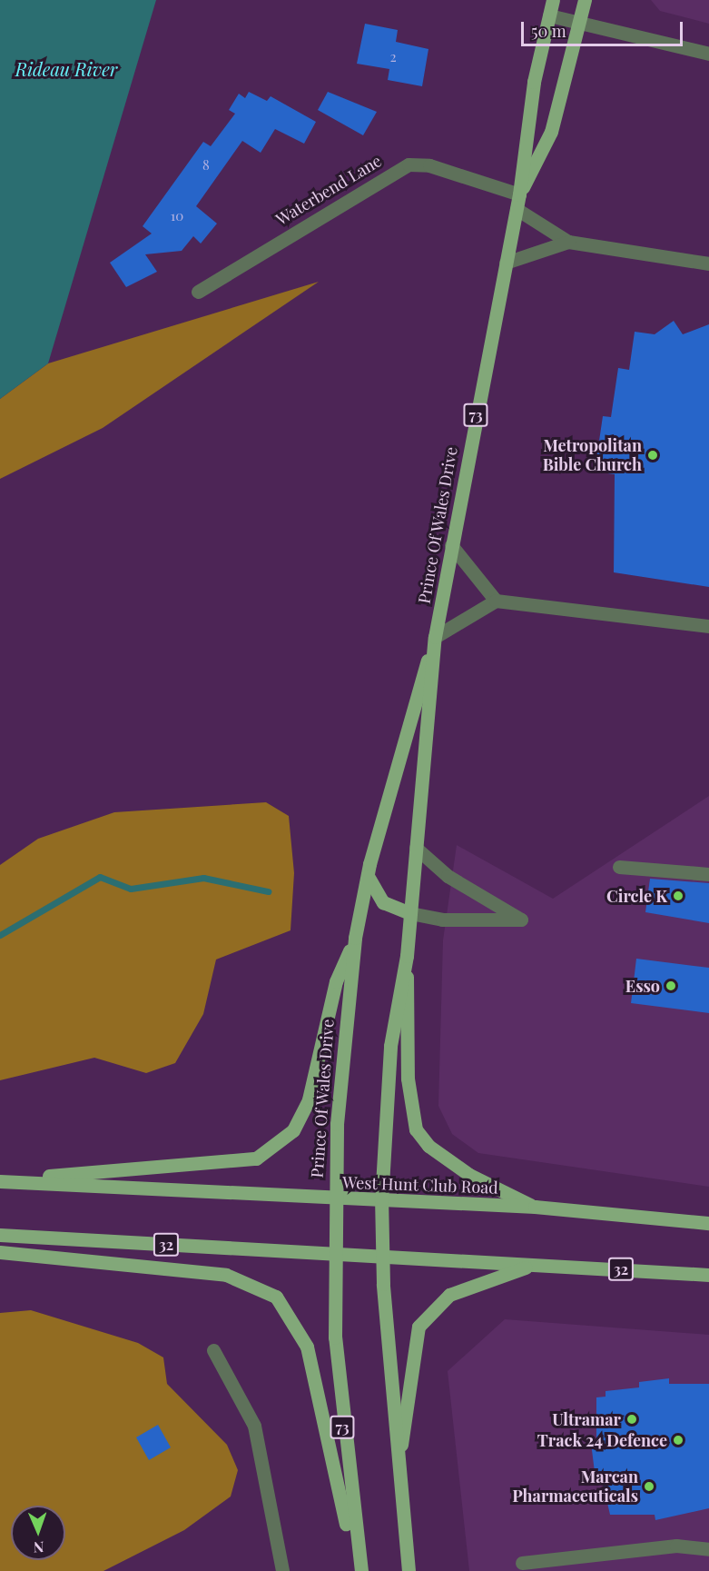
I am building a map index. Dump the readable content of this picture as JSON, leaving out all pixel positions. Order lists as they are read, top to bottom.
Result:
{
  "streets": {
    "main road": [
      "73",
      "Prince Of Wales Drive",
      "West Hunt Club Road",
      "32"
    ],
    "street": ["Waterbend Lane"]
  },
  "crossings": [
    ["Waterbend Lane", "Prince Of Wales Drive"],
    ["Prince Of Wales Drive", "West Hunt Club Road"],
    ["Prince Of Wales Drive", "32"]
  ],
  "water": ["Rideau River"],
  "places": [
    "Metropolitan Bible Church",
    "Circle K",
    "Esso",
    "Ultramar",
    "Track 24 Defence",
    "Marcan Pharmaceuticals"
  ],
  "house_numbers": ["2", "8", "10"],
  "scale_bar": "50 m",
  "north": "bottom"
}
